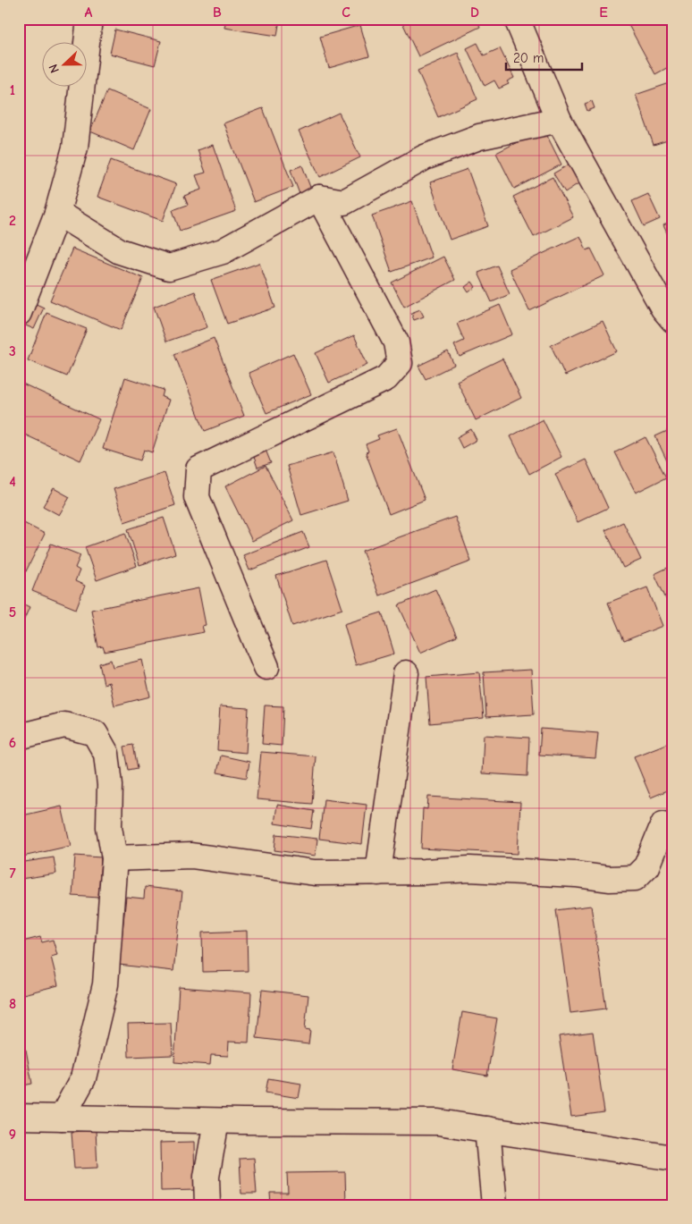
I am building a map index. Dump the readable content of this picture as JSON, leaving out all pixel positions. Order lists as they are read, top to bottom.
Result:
{
  "scale_bar": "20 m",
  "north": "left",
  "grid": {
    "columns": [
      "A",
      "B",
      "C",
      "D",
      "E"
    ],
    "rows": [
      "1",
      "2",
      "3",
      "4",
      "5",
      "6",
      "7",
      "8",
      "9"
    ]
  }
}
